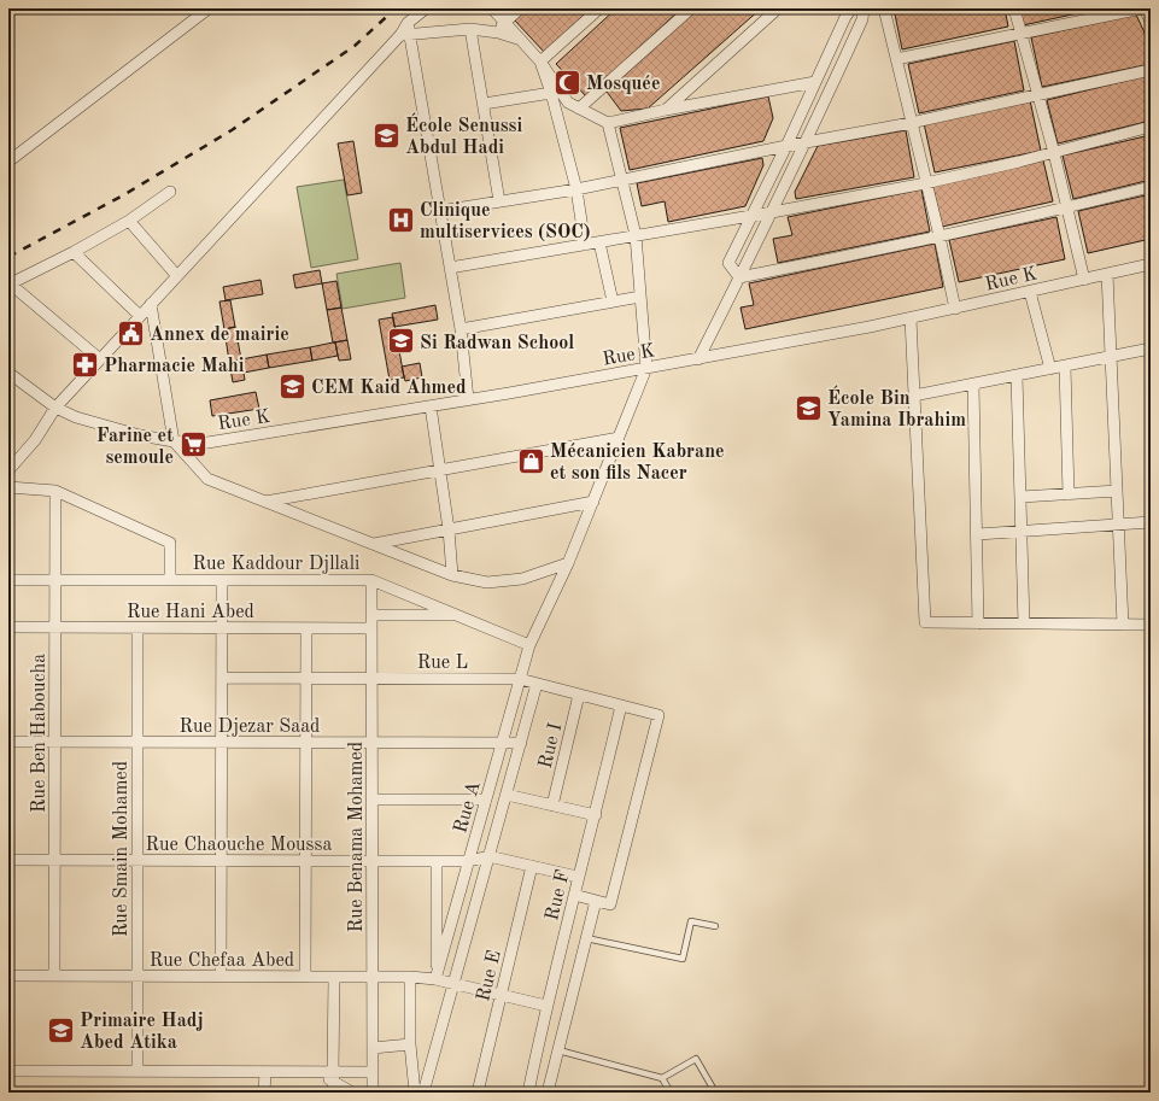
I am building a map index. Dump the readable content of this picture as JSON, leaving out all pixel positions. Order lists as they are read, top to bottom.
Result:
{
  "streets": {
    "street": [
      "Rue K",
      "Rue Kaddour Djllali",
      "Rue Hani Abed",
      "Rue L",
      "Rue Djezar Saad",
      "Rue Ben Haboucha",
      "Rue I",
      "Rue A",
      "Rue Benama Mohamed",
      "Rue Chaouche Moussa",
      "Rue Smain Mohamed",
      "Rue F",
      "Rue Chefaa Abed",
      "Rue E"
    ]
  },
  "crossings": [
    ["Rue K", "Rue A"],
    ["Rue Kaddour Djllali", "Rue Ben Haboucha"],
    ["Rue Kaddour Djllali", "Rue A"],
    ["Rue Kaddour Djllali", "Rue Benama Mohamed"],
    ["Rue Hani Abed", "Rue Ben Haboucha"],
    ["Rue Hani Abed", "Rue Benama Mohamed"],
    ["Rue Hani Abed", "Rue Smain Mohamed"],
    ["Rue L", "Rue I"],
    ["Rue L", "Rue A"],
    ["Rue L", "Rue Benama Mohamed"],
    ["Rue L", "Rue F"],
    ["Rue Djezar Saad", "Rue Ben Haboucha"],
    ["Rue Djezar Saad", "Rue A"],
    ["Rue Djezar Saad", "Rue Benama Mohamed"],
    ["Rue Djezar Saad", "Rue Smain Mohamed"],
    ["Rue Ben Haboucha", "Rue Chaouche Moussa"],
    ["Rue Ben Haboucha", "Rue Chefaa Abed"],
    ["Rue A", "Rue Chaouche Moussa"],
    ["Rue A", "Rue Chefaa Abed"],
    ["Rue Benama Mohamed", "Rue Chaouche Moussa"],
    ["Rue Benama Mohamed", "Rue Chefaa Abed"],
    ["Rue Chaouche Moussa", "Rue Smain Mohamed"],
    ["Rue Smain Mohamed", "Rue Chefaa Abed"],
    ["Rue F", "Rue Chefaa Abed"],
    ["Rue Chefaa Abed", "Rue E"]
  ],
  "places": {
    "mosque": ["Mosquée"],
    "school or university": [
      "École Senussi Abdul Hadi",
      "Si Radwan School",
      "CEM Kaid Ahmed",
      "École Bin Yamina Ibrahim",
      "Primaire Hadj Abed Atika"
    ],
    "hospital": ["Clinique multiservices (SOC)"],
    "public building": ["Annex de mairie"],
    "pharmacy": ["Pharmacie Mahi"],
    "supermarket": ["Farine et semoule"],
    "shop": ["Mécanicien Kabrane et son fils Nacer"]
  }
}
